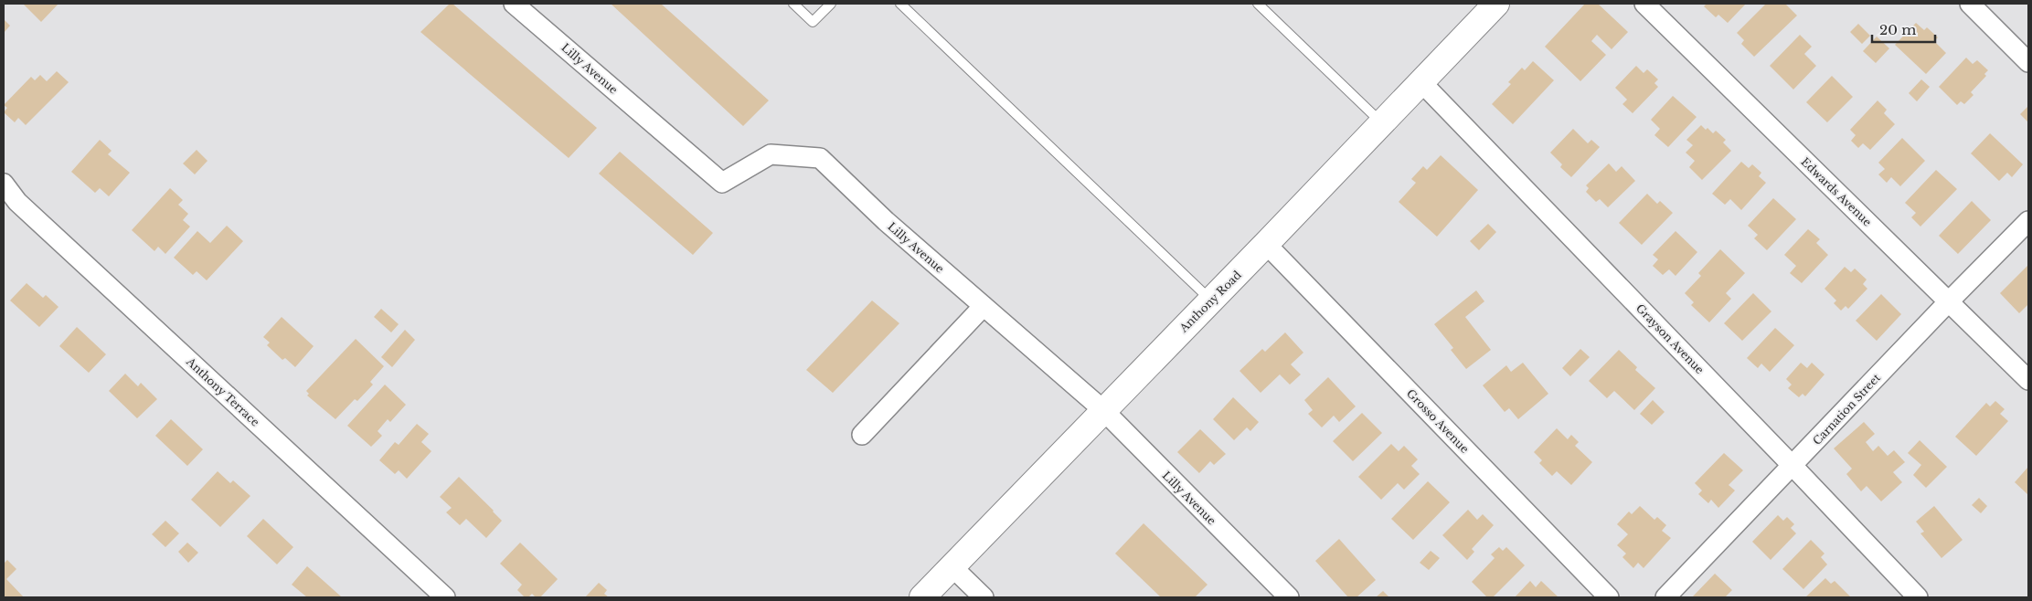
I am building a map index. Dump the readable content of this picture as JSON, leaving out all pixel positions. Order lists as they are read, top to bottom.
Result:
{
  "streets": {
    "street": [
      "Lilly Avenue",
      "Edwards Avenue",
      "Anthony Road",
      "Grayson Avenue",
      "Anthony Terrace",
      "Carnation Street",
      "Grosso Avenue"
    ]
  },
  "crossings": [
    ["Lilly Avenue", "Anthony Road"],
    ["Edwards Avenue", "Carnation Street"],
    ["Anthony Road", "Grayson Avenue"],
    ["Anthony Road", "Grosso Avenue"],
    ["Grayson Avenue", "Carnation Street"]
  ],
  "scale_bar": "20 m"
}
